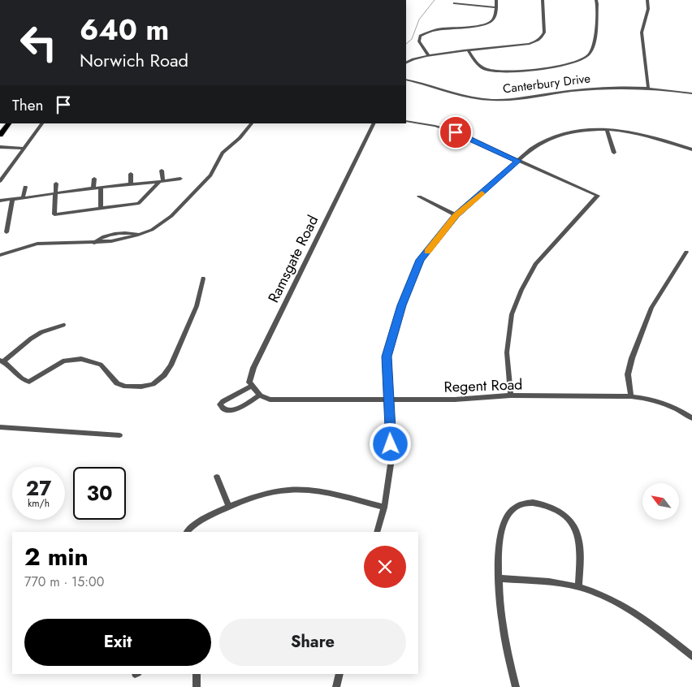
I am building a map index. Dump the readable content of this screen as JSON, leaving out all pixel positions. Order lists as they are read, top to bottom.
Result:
{
  "streets": {
    "street": ["Canterbury Drive", "Ramsgate Road", "Regent Road"]
  },
  "north": "top left",
  "page": {
    "turn": ["640 m", "Norwich Road"],
    "then": "Then",
    "speed": "27 km/h",
    "limit": "30",
    "heading": ["2 min", "770 m · 15:00"],
    "buttons": ["Exit", "Share"]
  }
}
